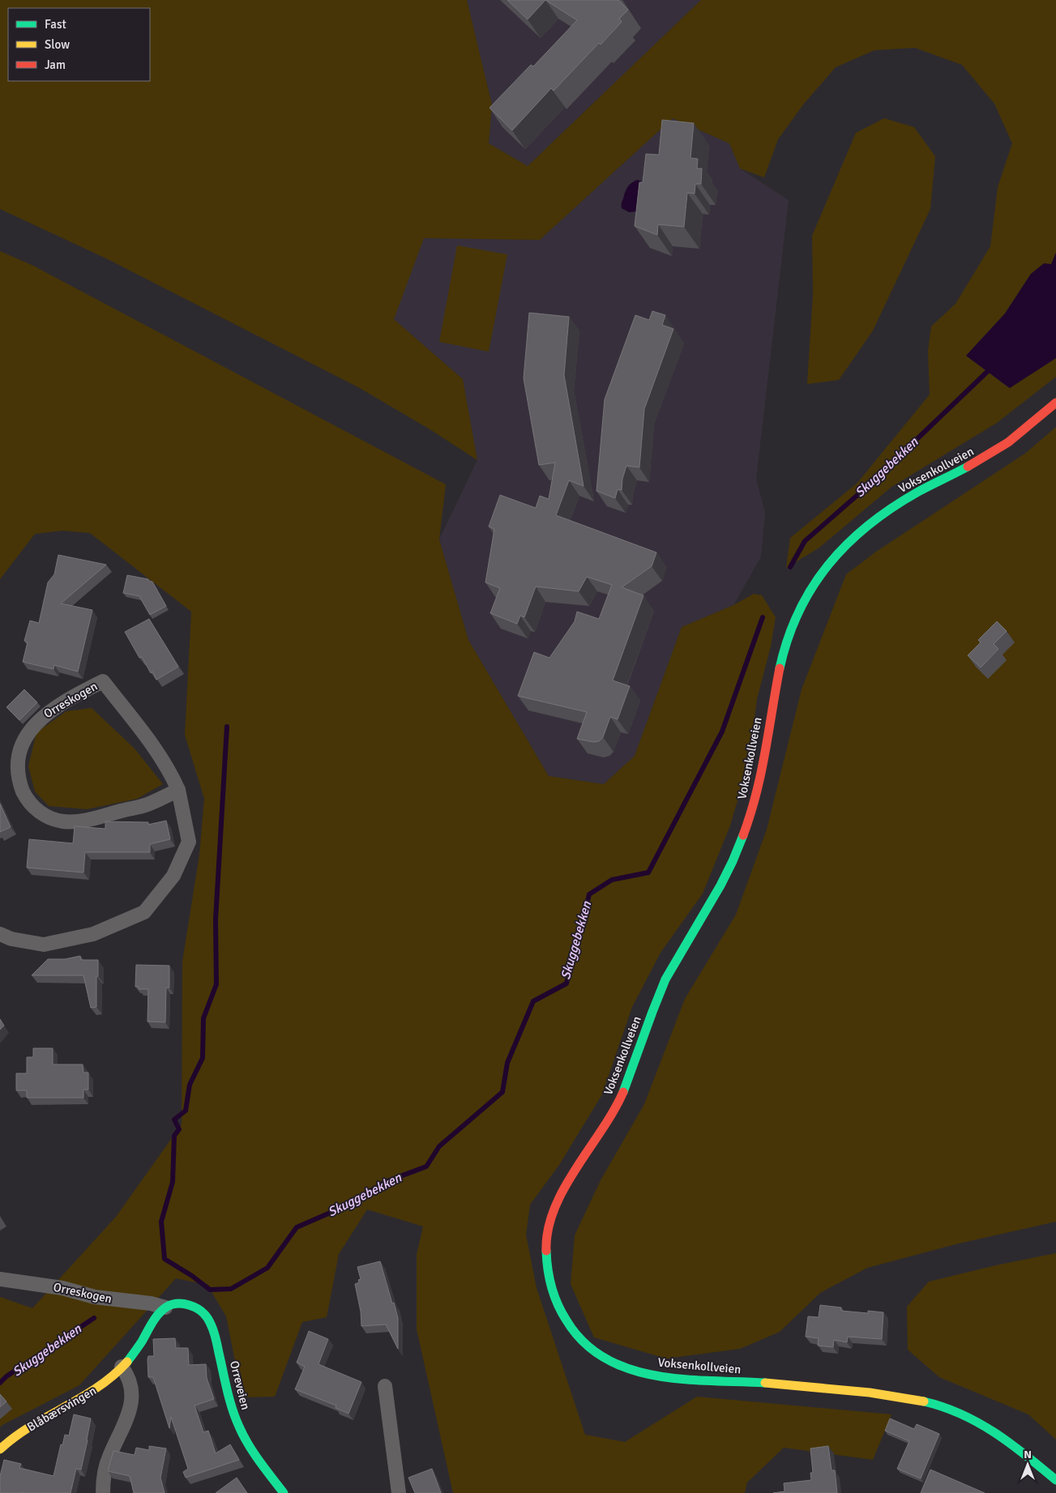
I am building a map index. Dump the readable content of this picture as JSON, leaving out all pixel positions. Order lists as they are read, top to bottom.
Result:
{
  "streets": {
    "street": [
      "Voksenkollveien",
      "Orreskogen",
      "Orreveien",
      "Blåbærsvingen"
    ]
  },
  "crossings": [
    ["Orreskogen", "Orreveien"],
    ["Orreskogen", "Blåbærsvingen"],
    ["Orreveien", "Blåbærsvingen"]
  ],
  "water": ["Skuggebekken"],
  "legend": ["Fast", "Slow", "Jam"],
  "north": "top"
}
